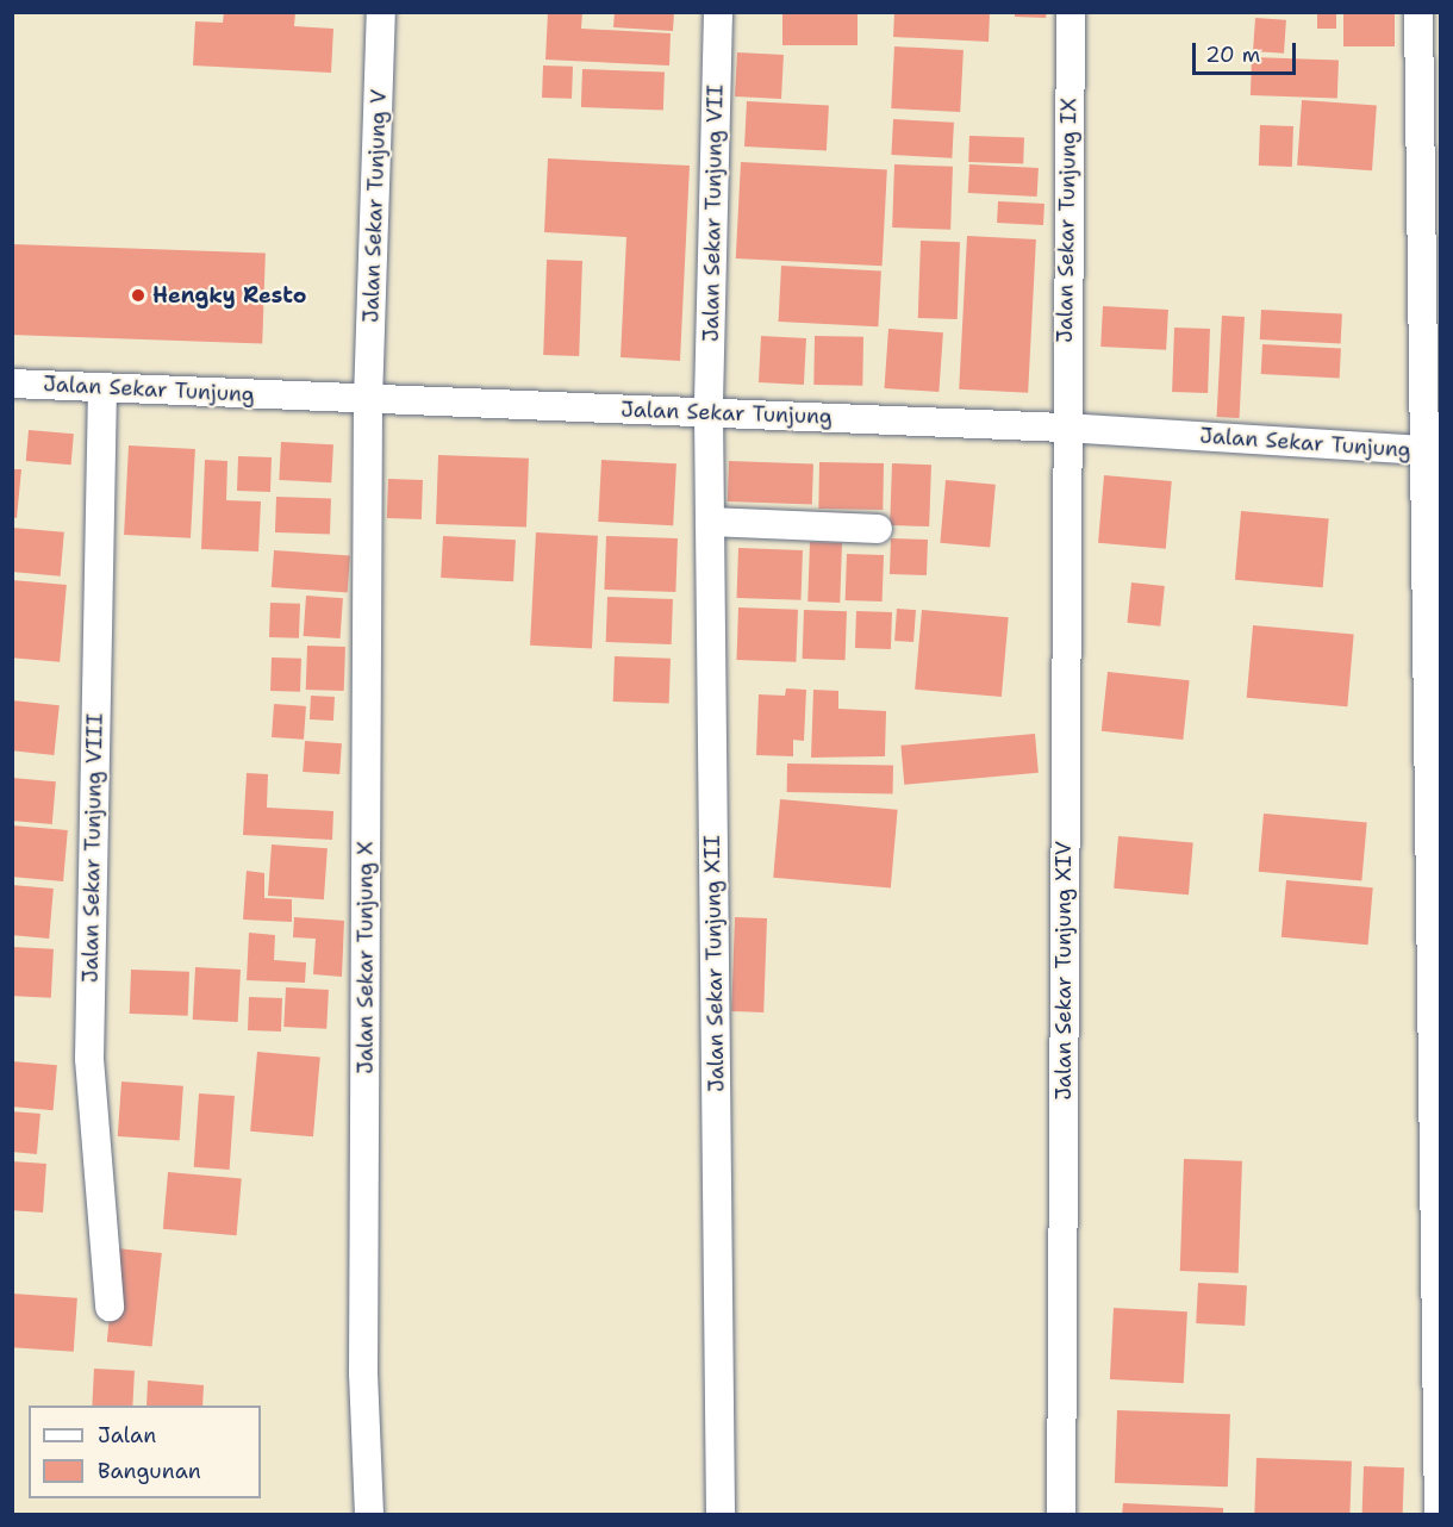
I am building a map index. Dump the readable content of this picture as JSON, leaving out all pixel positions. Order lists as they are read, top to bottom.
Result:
{
  "streets": {
    "street": [
      "Jalan Sekar Tunjung V",
      "Jalan Sekar Tunjung VII",
      "Jalan Sekar Tunjung IX",
      "Jalan Sekar Tunjung",
      "Jalan Sekar Tunjung VIII",
      "Jalan Sekar Tunjung X",
      "Jalan Sekar Tunjung XII",
      "Jalan Sekar Tunjung XIV"
    ]
  },
  "crossings": [
    ["Jalan Sekar Tunjung V", "Jalan Sekar Tunjung"],
    ["Jalan Sekar Tunjung V", "Jalan Sekar Tunjung X"],
    ["Jalan Sekar Tunjung VII", "Jalan Sekar Tunjung"],
    ["Jalan Sekar Tunjung VII", "Jalan Sekar Tunjung XII"],
    ["Jalan Sekar Tunjung IX", "Jalan Sekar Tunjung"],
    ["Jalan Sekar Tunjung IX", "Jalan Sekar Tunjung XIV"],
    ["Jalan Sekar Tunjung", "Jalan Sekar Tunjung VIII"],
    ["Jalan Sekar Tunjung", "Jalan Sekar Tunjung X"],
    ["Jalan Sekar Tunjung", "Jalan Sekar Tunjung XII"],
    ["Jalan Sekar Tunjung", "Jalan Sekar Tunjung XIV"]
  ],
  "places": ["Hengky Resto"],
  "legend": ["Jalan", "Bangunan"],
  "scale_bar": "20 m"
}
